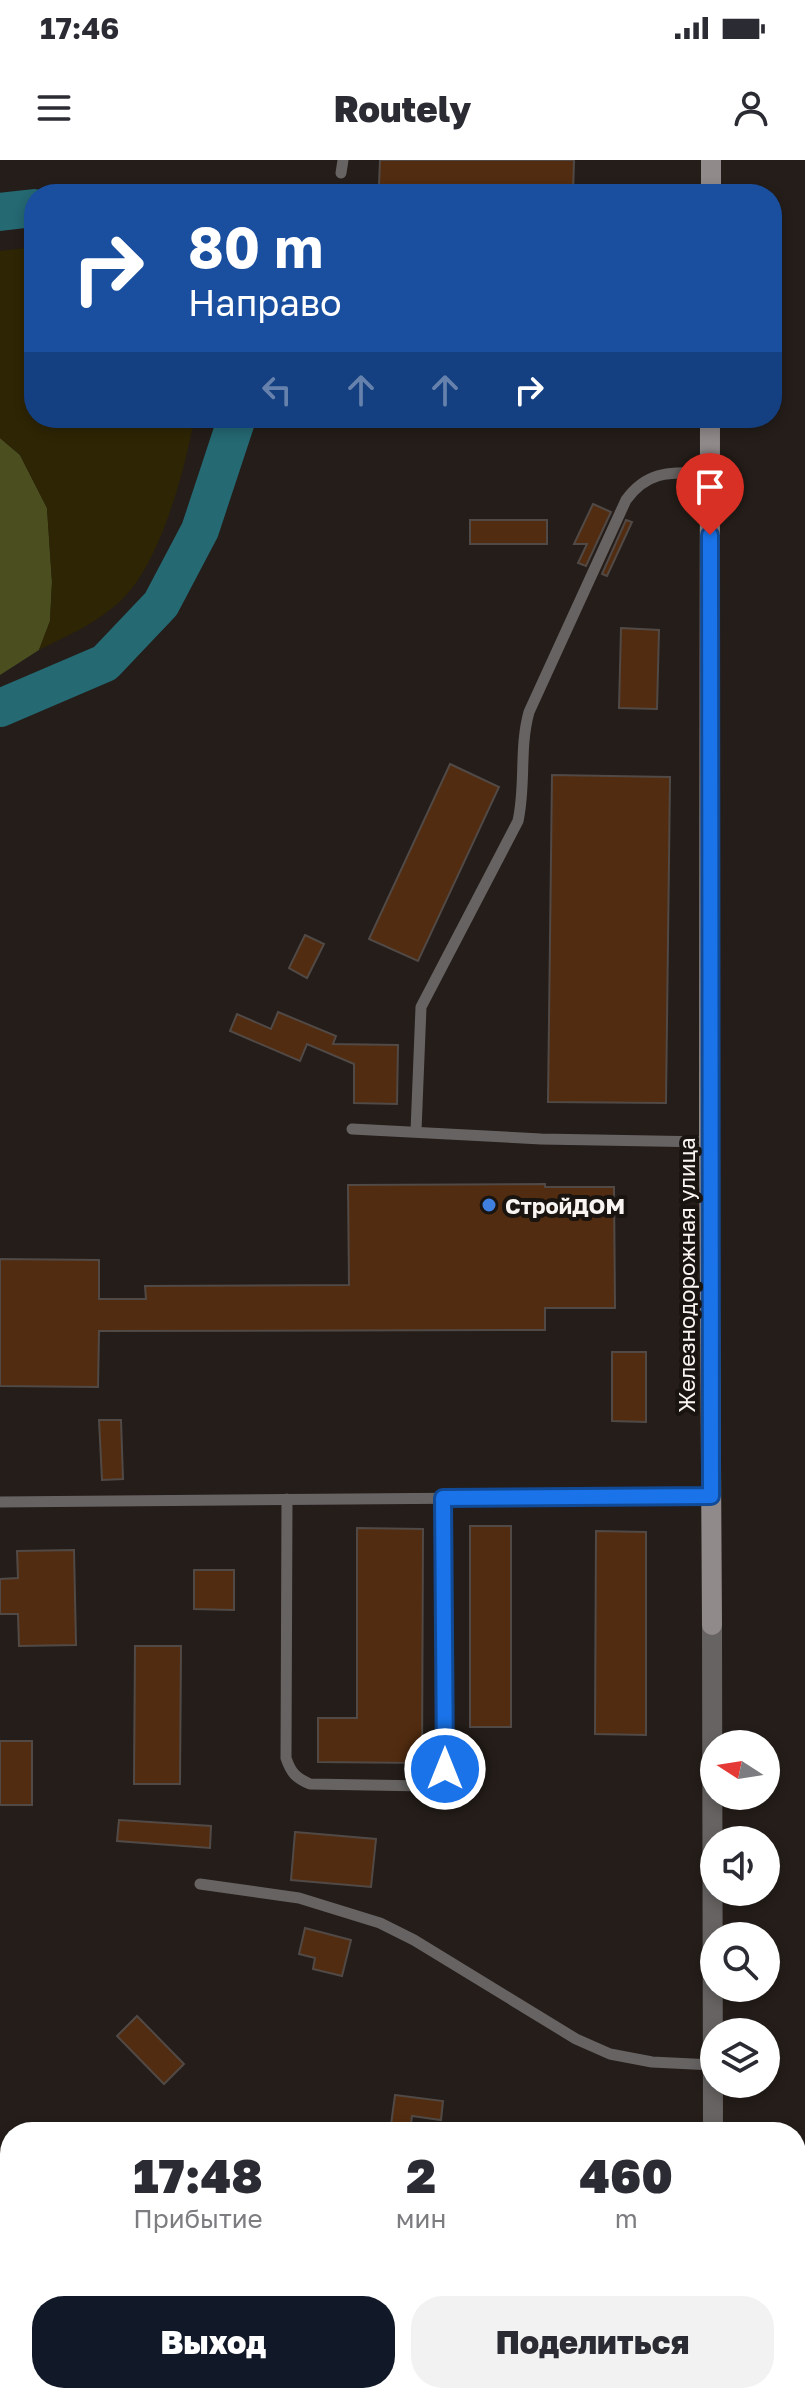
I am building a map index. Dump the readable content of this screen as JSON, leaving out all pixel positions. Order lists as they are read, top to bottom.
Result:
{
  "streets": {
    "street": ["Железнодорожная улица"]
  },
  "places": ["СтройДОМ"],
  "north": "left",
  "page": {
    "status": "17:46",
    "header": "Routely",
    "turn": ["80 m", "Направо"],
    "eta": [
      "17:48",
      "Прибытие",
      "2",
      "мин",
      "460",
      "m"
    ],
    "buttons": ["Выход", "Поделиться"]
  }
}
